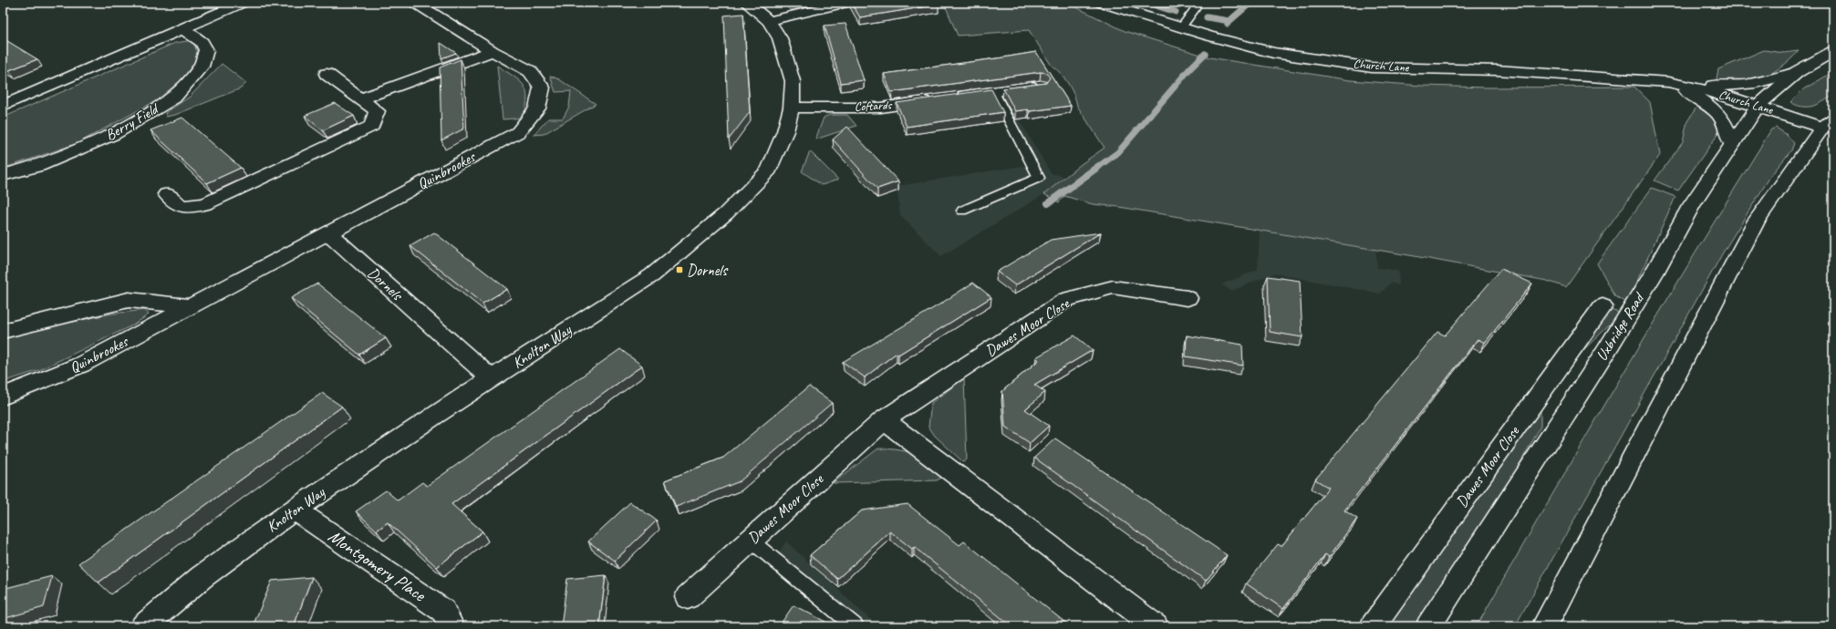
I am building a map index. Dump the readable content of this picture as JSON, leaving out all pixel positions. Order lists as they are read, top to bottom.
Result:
{
  "streets": {
    "street": [
      "Church Lane",
      "Coftards",
      "Berry Field",
      "Quinbrookes",
      "Dornels",
      "Dawes Moor Close",
      "Uxbridge Road",
      "Knolton Way",
      "Montgomery Place"
    ]
  },
  "crossings": [
    ["Church Lane", "Uxbridge Road"],
    ["Coftards", "Knolton Way"],
    ["Quinbrookes", "Dornels"],
    ["Dornels", "Knolton Way"],
    ["Knolton Way", "Montgomery Place"]
  ],
  "places": {
    "transit": ["Dornels"]
  }
}
